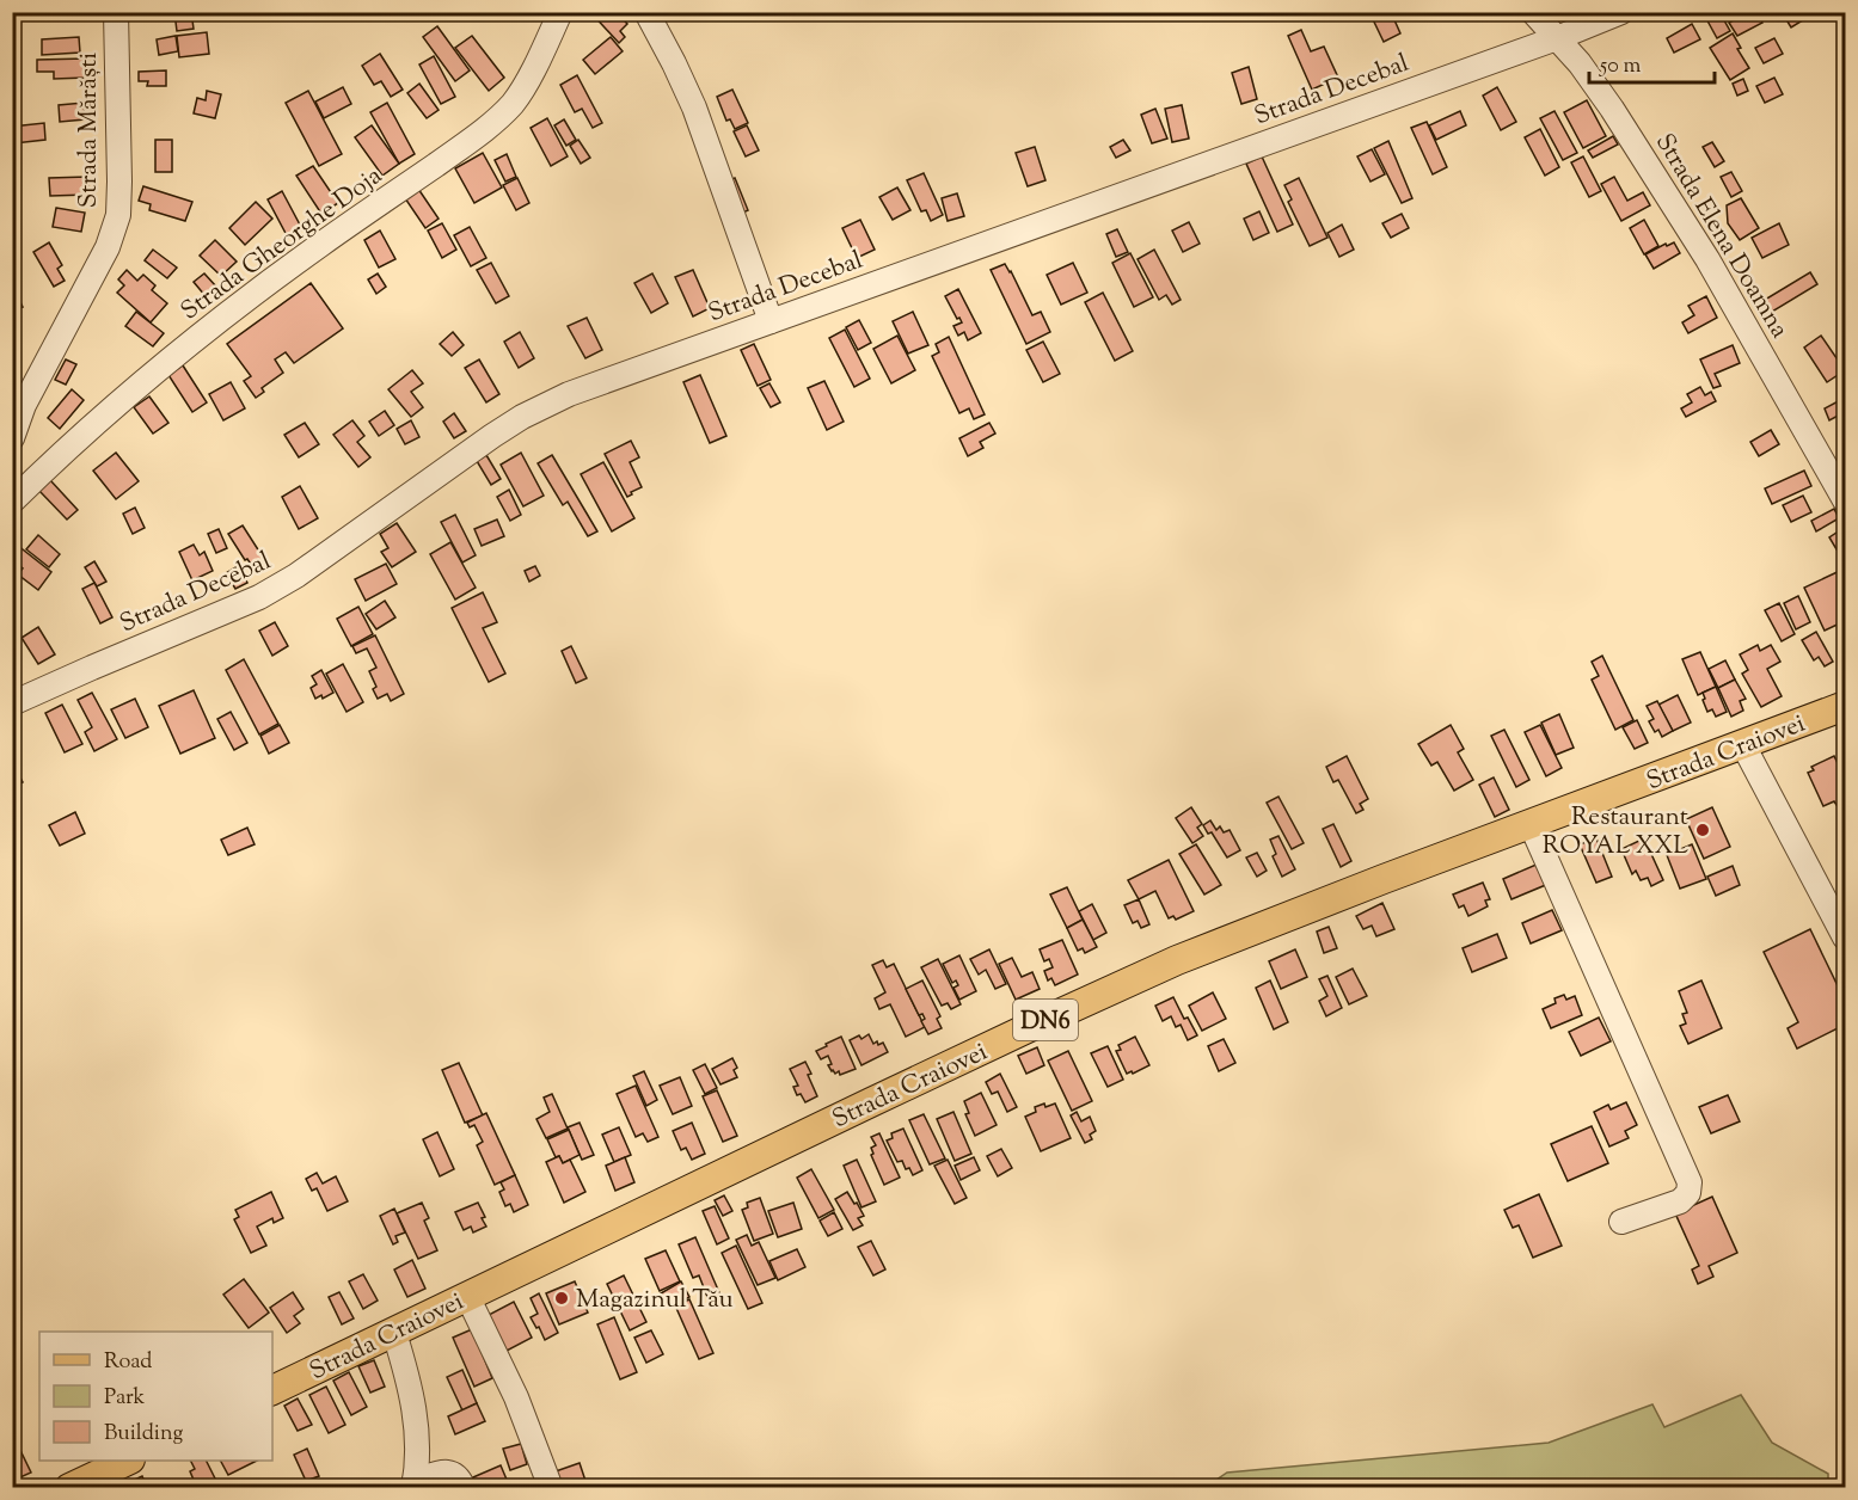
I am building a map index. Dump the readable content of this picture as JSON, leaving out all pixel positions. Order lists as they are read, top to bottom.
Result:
{
  "streets": {
    "main road": ["Strada Craiovei", "DN6"],
    "street": [
      "Strada Decebal",
      "Strada Mărăști",
      "Strada Elena Doamna",
      "Strada Gheorghe Doja"
    ]
  },
  "crossings": [
    ["Strada Decebal", "Strada Elena Doamna"]
  ],
  "places": ["Restaurant ROYAL XXL", "Magazinul Tău"],
  "legend": ["Road", "Park", "Building"],
  "scale_bar": "50 m"
}
